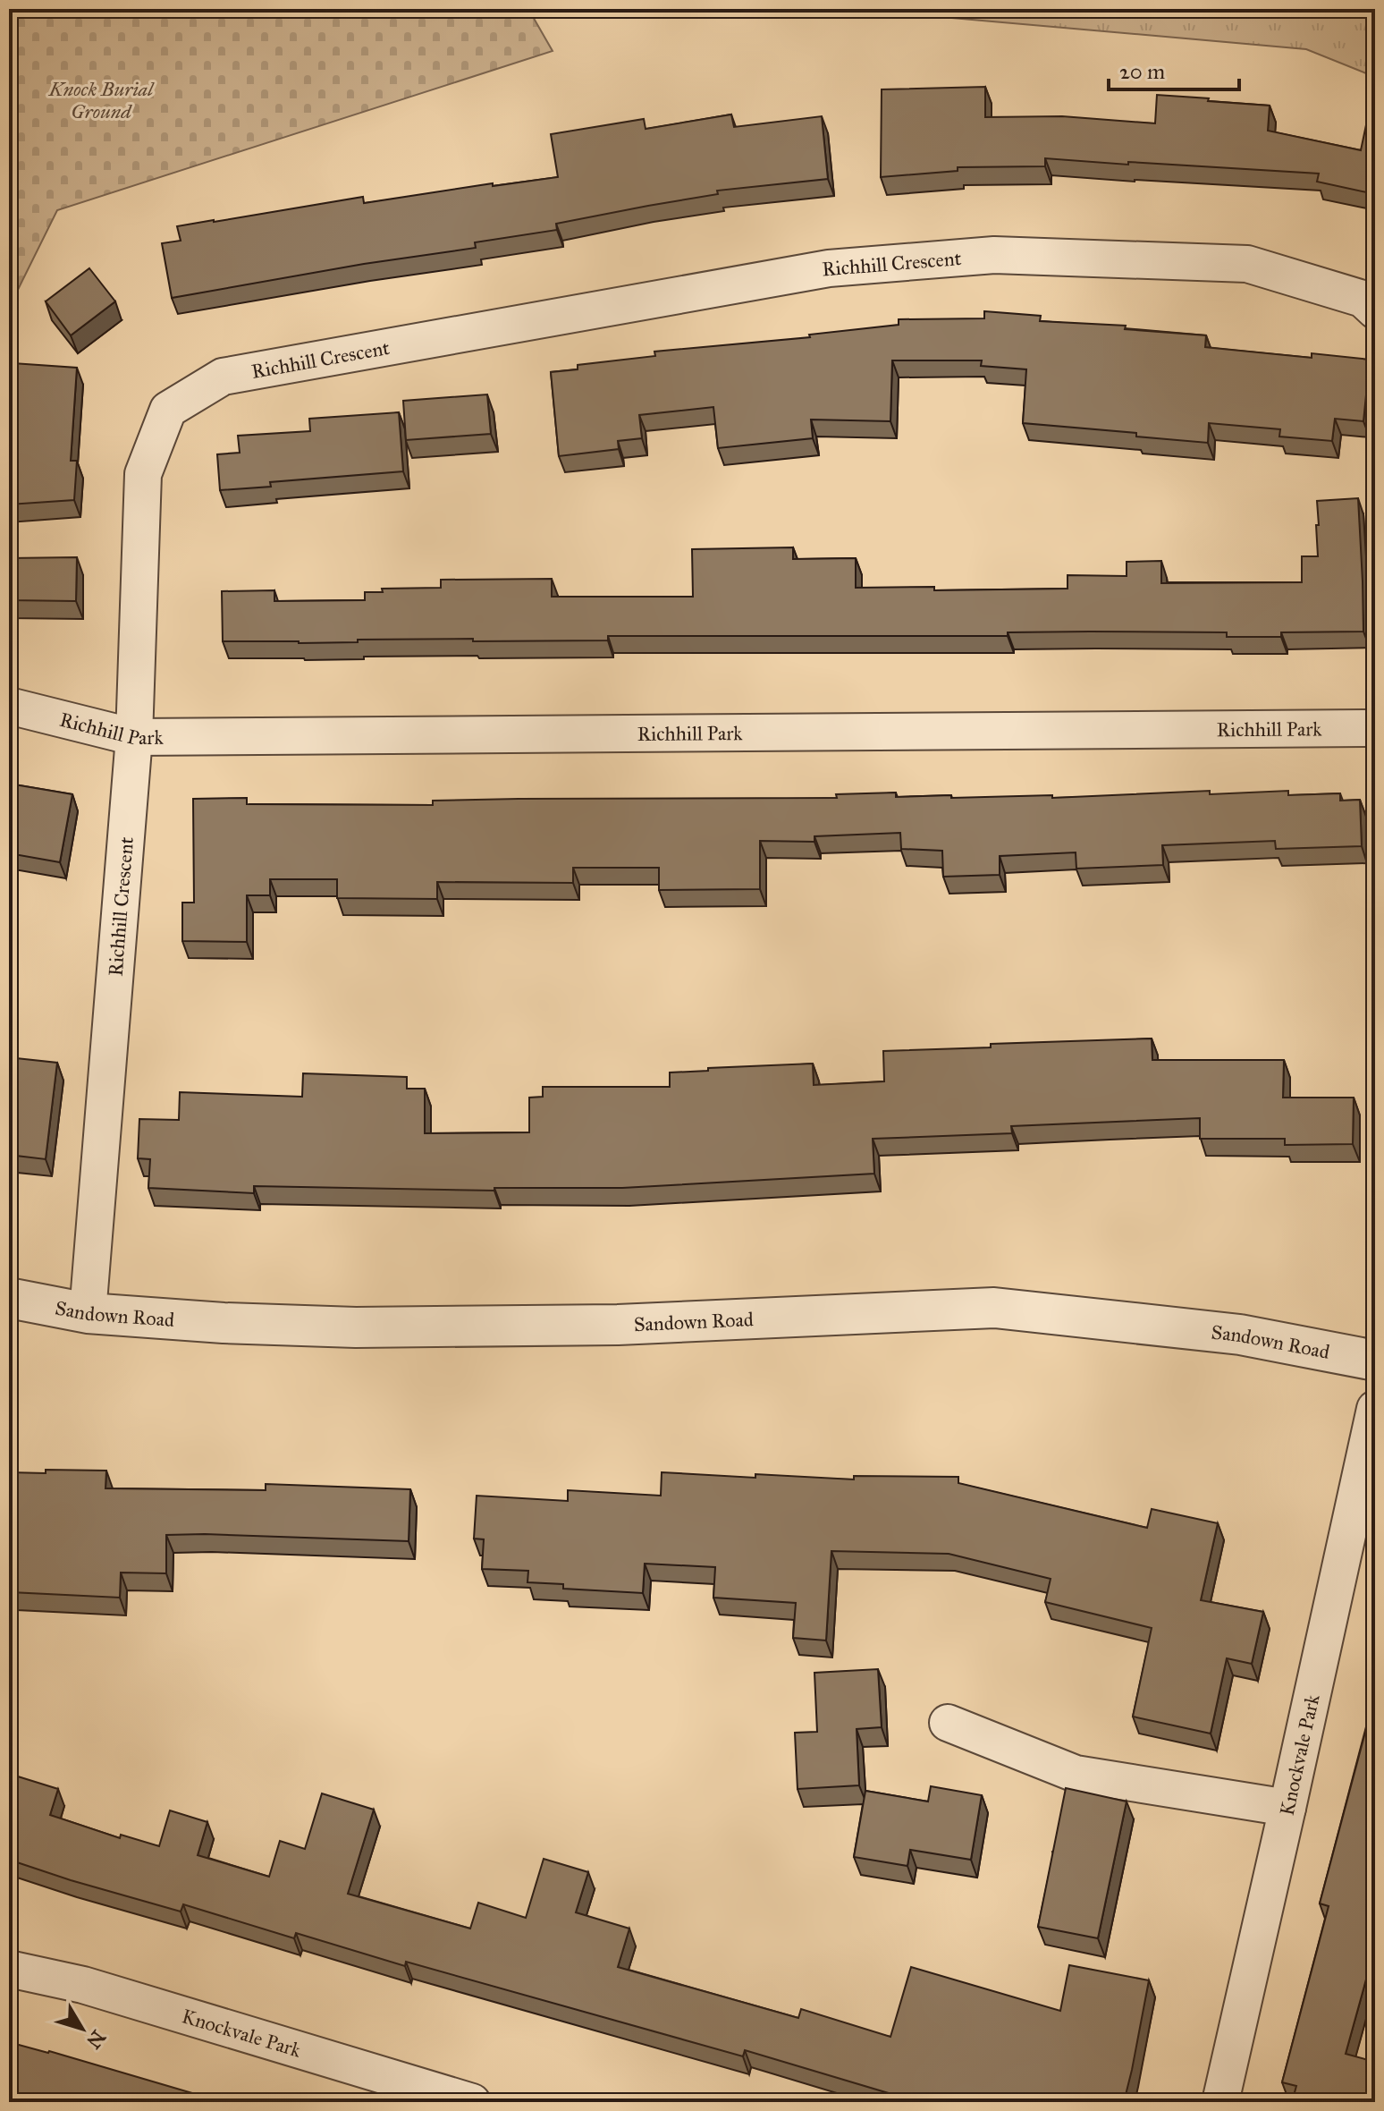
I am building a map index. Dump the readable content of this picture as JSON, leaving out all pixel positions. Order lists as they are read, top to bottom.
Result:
{
  "streets": {
    "street": [
      "Richhill Crescent",
      "Richhill Park",
      "Sandown Road",
      "Knockvale Park"
    ]
  },
  "crossings": [
    ["Richhill Crescent", "Richhill Park"],
    ["Richhill Crescent", "Sandown Road"]
  ],
  "parks": ["Knock Burial Ground"],
  "scale_bar": "20 m",
  "north": "bottom right"
}
